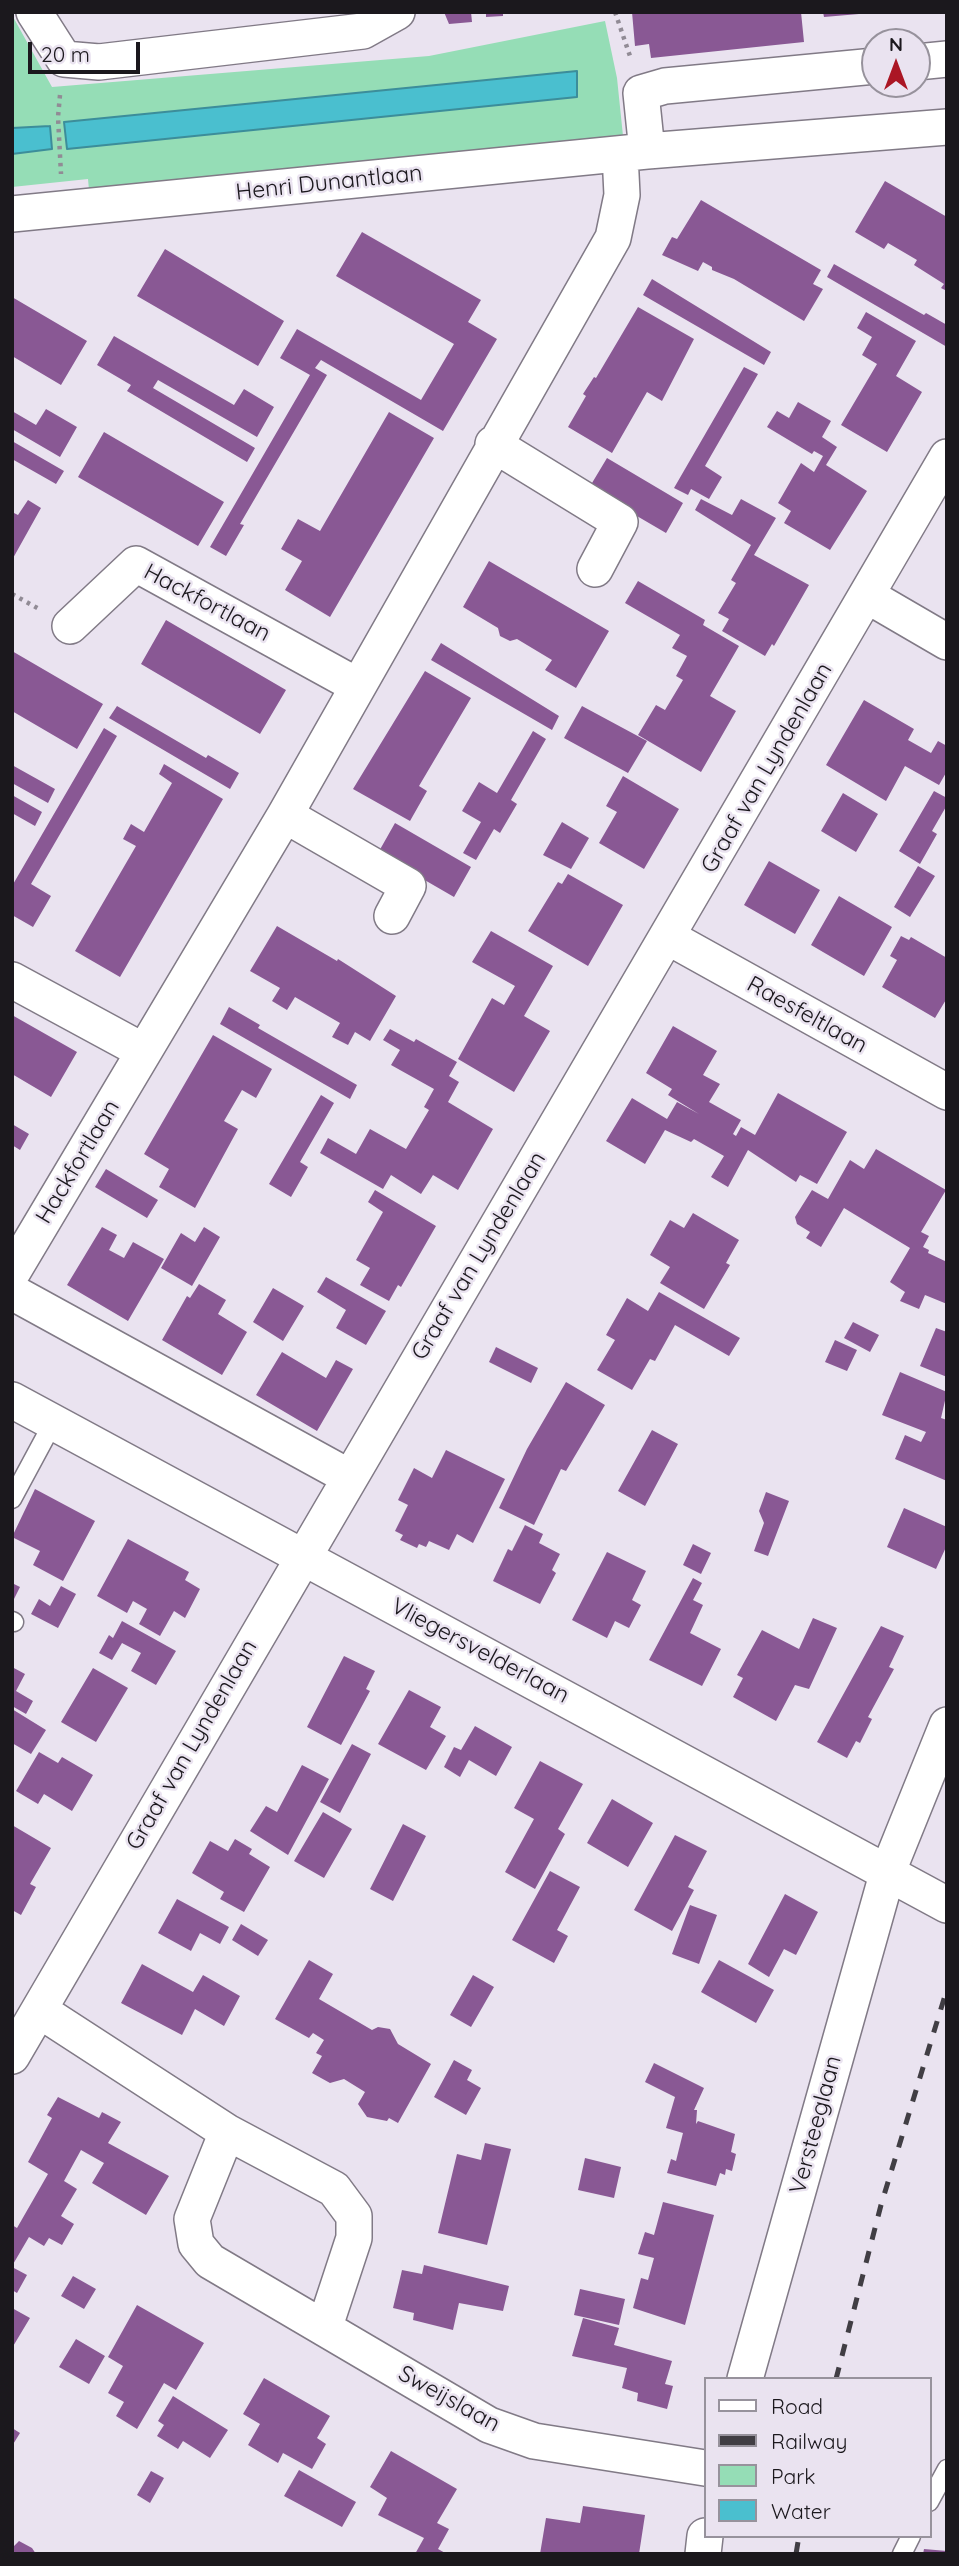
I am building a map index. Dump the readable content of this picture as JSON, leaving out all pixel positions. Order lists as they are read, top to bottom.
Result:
{
  "streets": {
    "street": [
      "Henri Dunantlaan",
      "Hackfortlaan",
      "Graaf van Lyndenlaan",
      "Raesfeltlaan",
      "Vliegersvelderlaan",
      "Versteeglaan",
      "Sweijslaan"
    ]
  },
  "crossings": [
    ["Henri Dunantlaan", "Hackfortlaan"],
    ["Graaf van Lyndenlaan", "Raesfeltlaan"],
    ["Graaf van Lyndenlaan", "Vliegersvelderlaan"],
    ["Vliegersvelderlaan", "Versteeglaan"]
  ],
  "legend": [
    "Road",
    "Railway",
    "Park",
    "Water"
  ],
  "scale_bar": "20 m",
  "north": "top"
}
